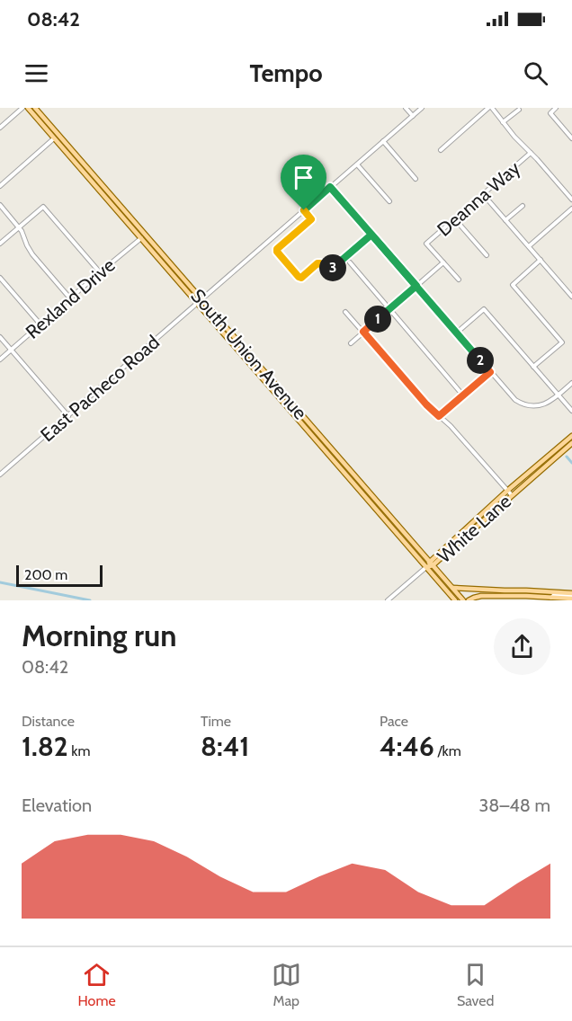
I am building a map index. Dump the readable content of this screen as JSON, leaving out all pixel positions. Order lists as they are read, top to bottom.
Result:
{
  "streets": {
    "main road": ["South Union Avenue", "White Lane"],
    "street": ["Deanna Way", "Rexland Drive", "East Pacheco Road"]
  },
  "crossings": [
    ["Rexland Drive", "South Union Avenue"],
    ["South Union Avenue", "East Pacheco Road"],
    ["South Union Avenue", "White Lane"]
  ],
  "scale_bar": "200 m",
  "page": {
    "status": "08:42",
    "header": "Tempo",
    "pins": ["3", "1", "2"],
    "scale": "200 m",
    "heading": ["Morning run", "08:42"],
    "stats": [
      ["Distance", "1.82 km"],
      ["Time", "8:41"],
      ["Pace", "4:46 /km"]
    ],
    "chart": ["Elevation", "38–48 m"],
    "tabs": ["Home", "Map", "Saved"]
  }
}
